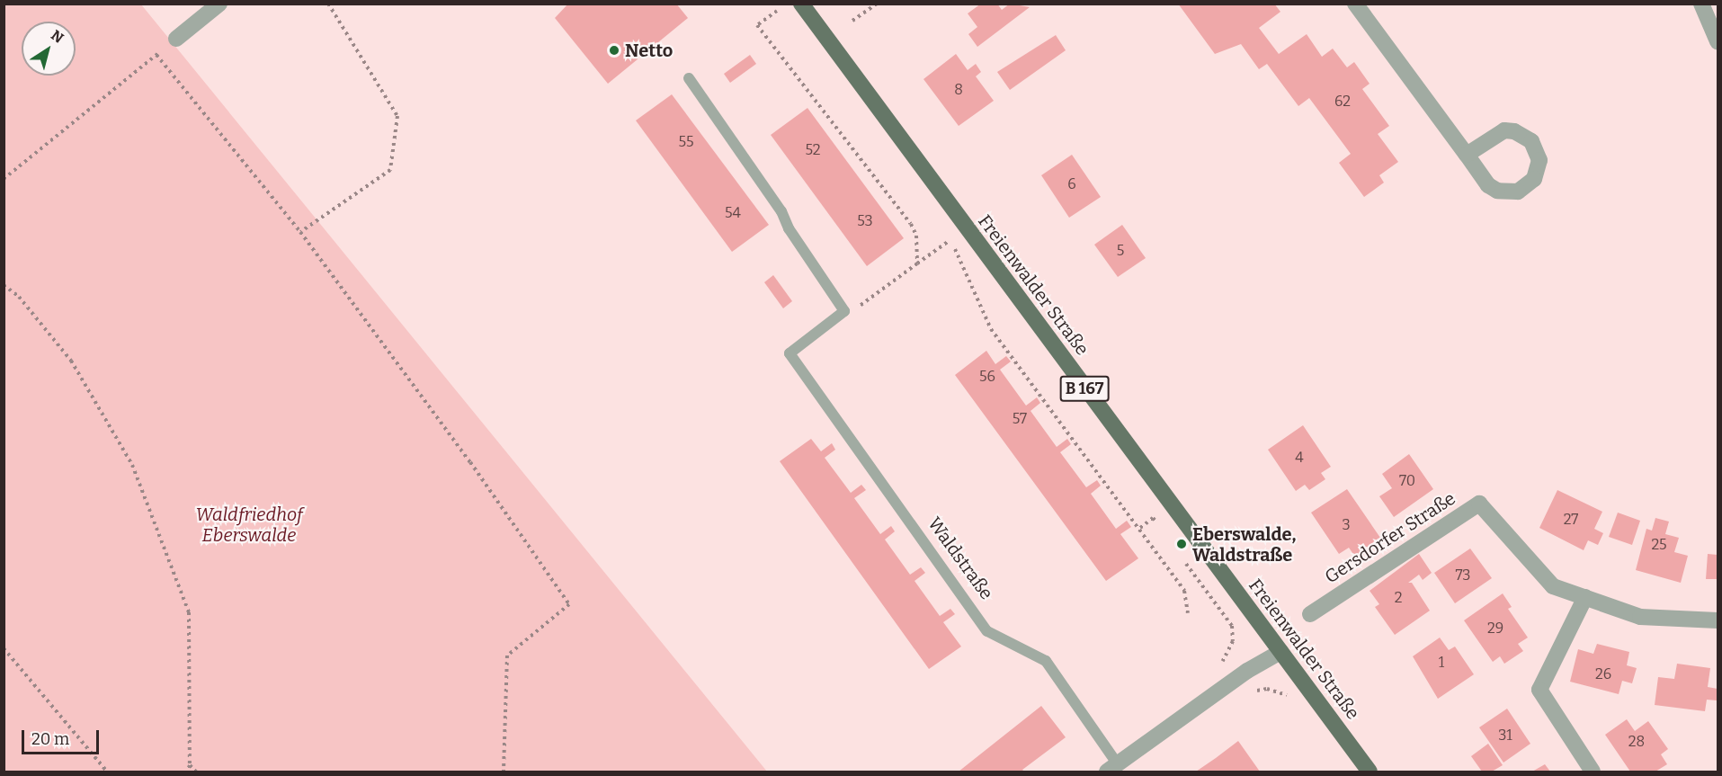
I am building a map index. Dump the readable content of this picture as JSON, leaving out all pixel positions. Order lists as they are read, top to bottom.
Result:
{
  "streets": {
    "main road": ["Freienwalder Straße", "B 167"],
    "street": ["Gersdorfer Straße", "Waldstraße"]
  },
  "crossings": [
    ["Freienwalder Straße", "Waldstraße"]
  ],
  "parks": ["Waldfriedhof Eberswalde"],
  "places": ["Netto", "Eberswalde, Waldstraße"],
  "house_numbers": [
    "8",
    "62",
    "55",
    "52",
    "6",
    "54",
    "53",
    "5",
    "56",
    "57",
    "4",
    "70",
    "27",
    "3",
    "25",
    "73",
    "2",
    "29",
    "1",
    "26",
    "31",
    "28"
  ],
  "scale_bar": "20 m",
  "north": "top right"
}
